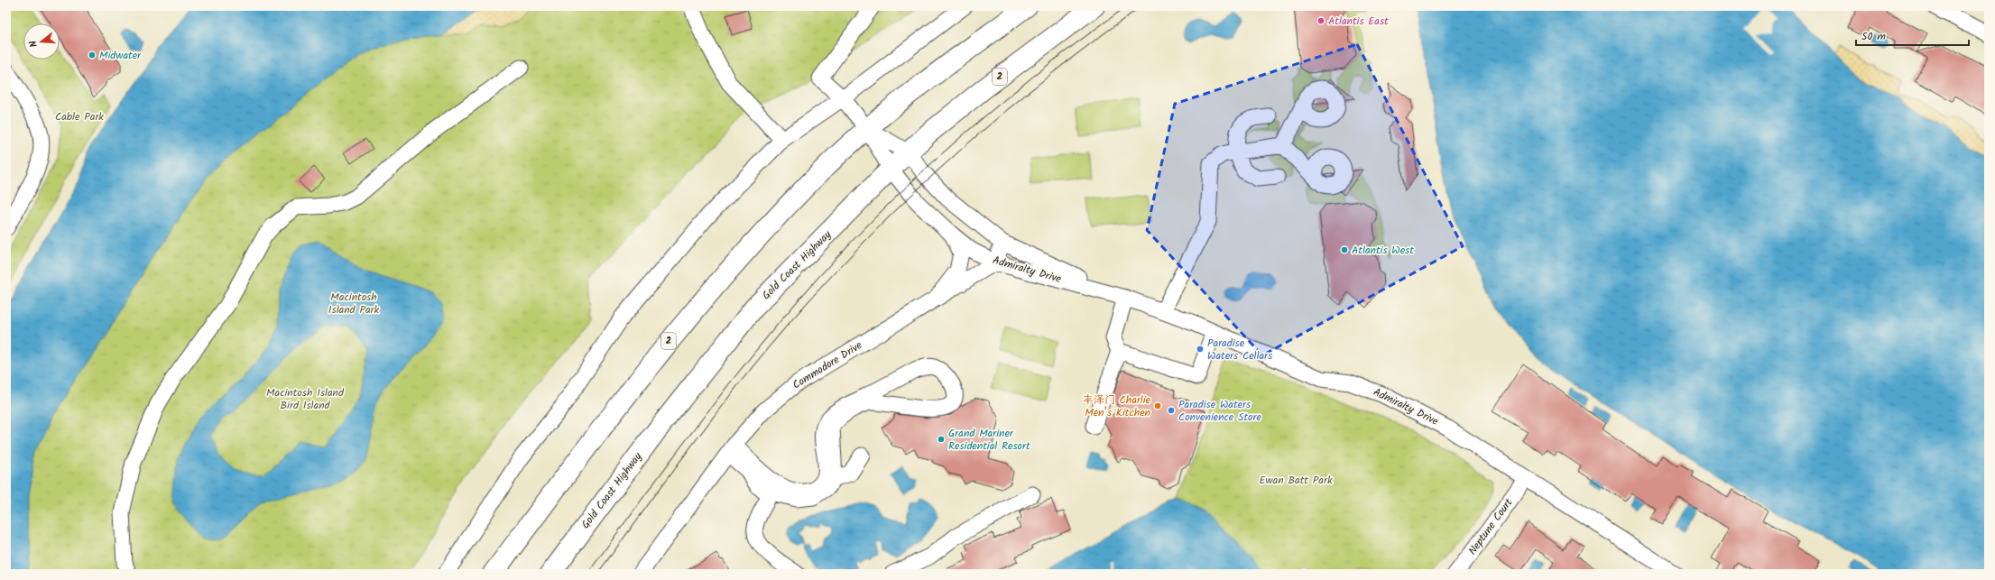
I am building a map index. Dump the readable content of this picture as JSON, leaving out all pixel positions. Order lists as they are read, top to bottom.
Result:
{
  "streets": {
    "highway": ["2", "Gold Coast Highway"],
    "street": ["Admiralty Drive", "Commodore Drive", "Neptune Court"]
  },
  "crossings": [
    ["2", "Admiralty Drive"],
    ["Gold Coast Highway", "Admiralty Drive"],
    ["Admiralty Drive", "Commodore Drive"],
    ["Admiralty Drive", "Neptune Court"]
  ],
  "parks": [
    "Cable Park",
    "Macintosh Island Park",
    "Macintosh Island Bird Island",
    "Ewan Batt Park"
  ],
  "places": [
    "Atlantis East",
    "Midwater",
    "Atlantis West",
    "Paradise Waters Cellars",
    "丰泽门 Charlie Men’s Kitchen",
    "Paradise Waters Convenience Store",
    "Grand Mariner Residential Resort"
  ],
  "scale_bar": "50 m",
  "north": "left"
}
